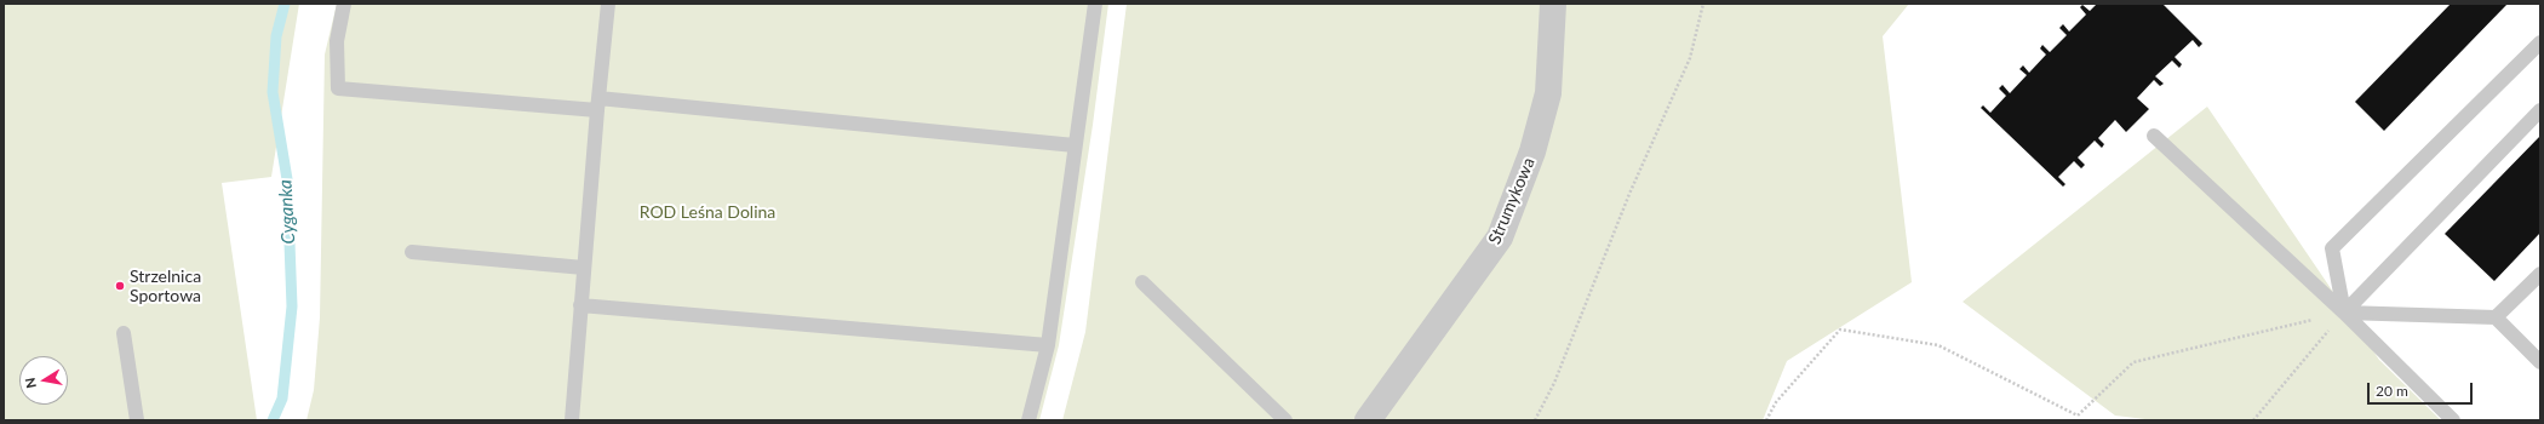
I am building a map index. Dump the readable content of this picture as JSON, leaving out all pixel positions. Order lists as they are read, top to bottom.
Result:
{
  "streets": {
    "street": ["Strumykowa"]
  },
  "water": ["Cyganka"],
  "parks": ["ROD Leśna Dolina"],
  "places": ["Strzelnica Sportowa"],
  "scale_bar": "20 m",
  "north": "left"
}
